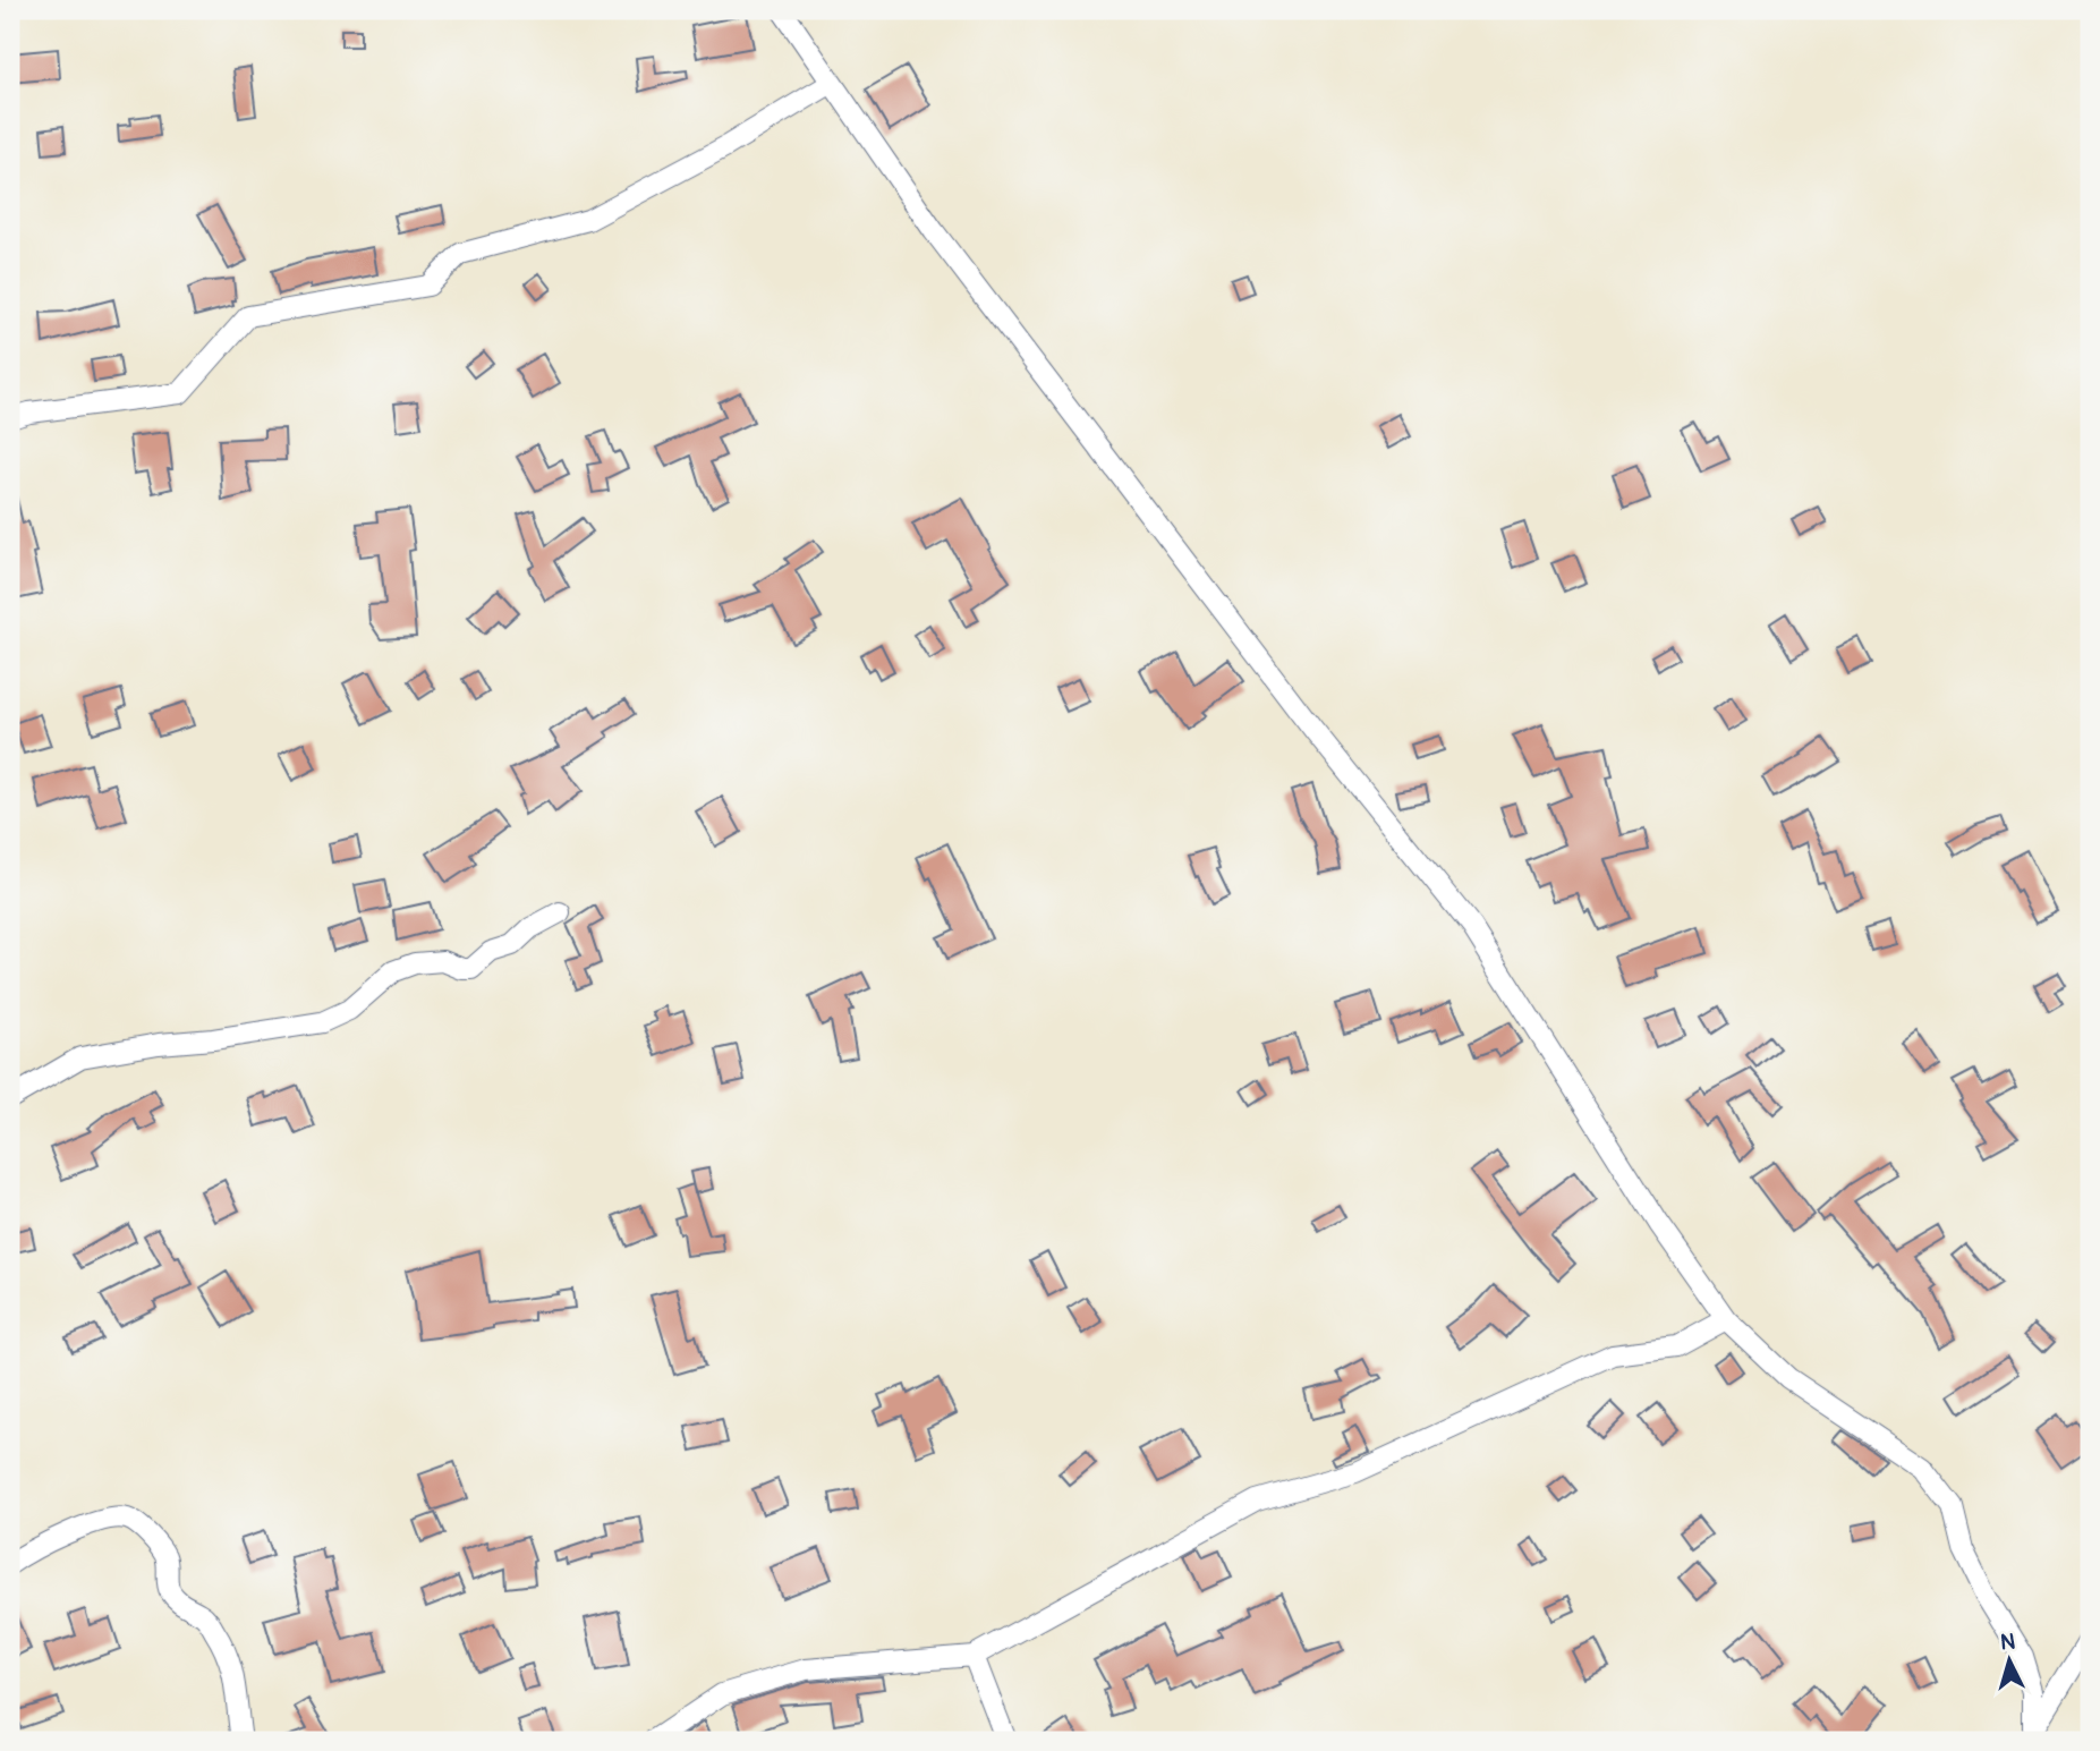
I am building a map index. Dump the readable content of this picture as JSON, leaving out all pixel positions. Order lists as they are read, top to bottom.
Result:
{
  "north": "top"
}
